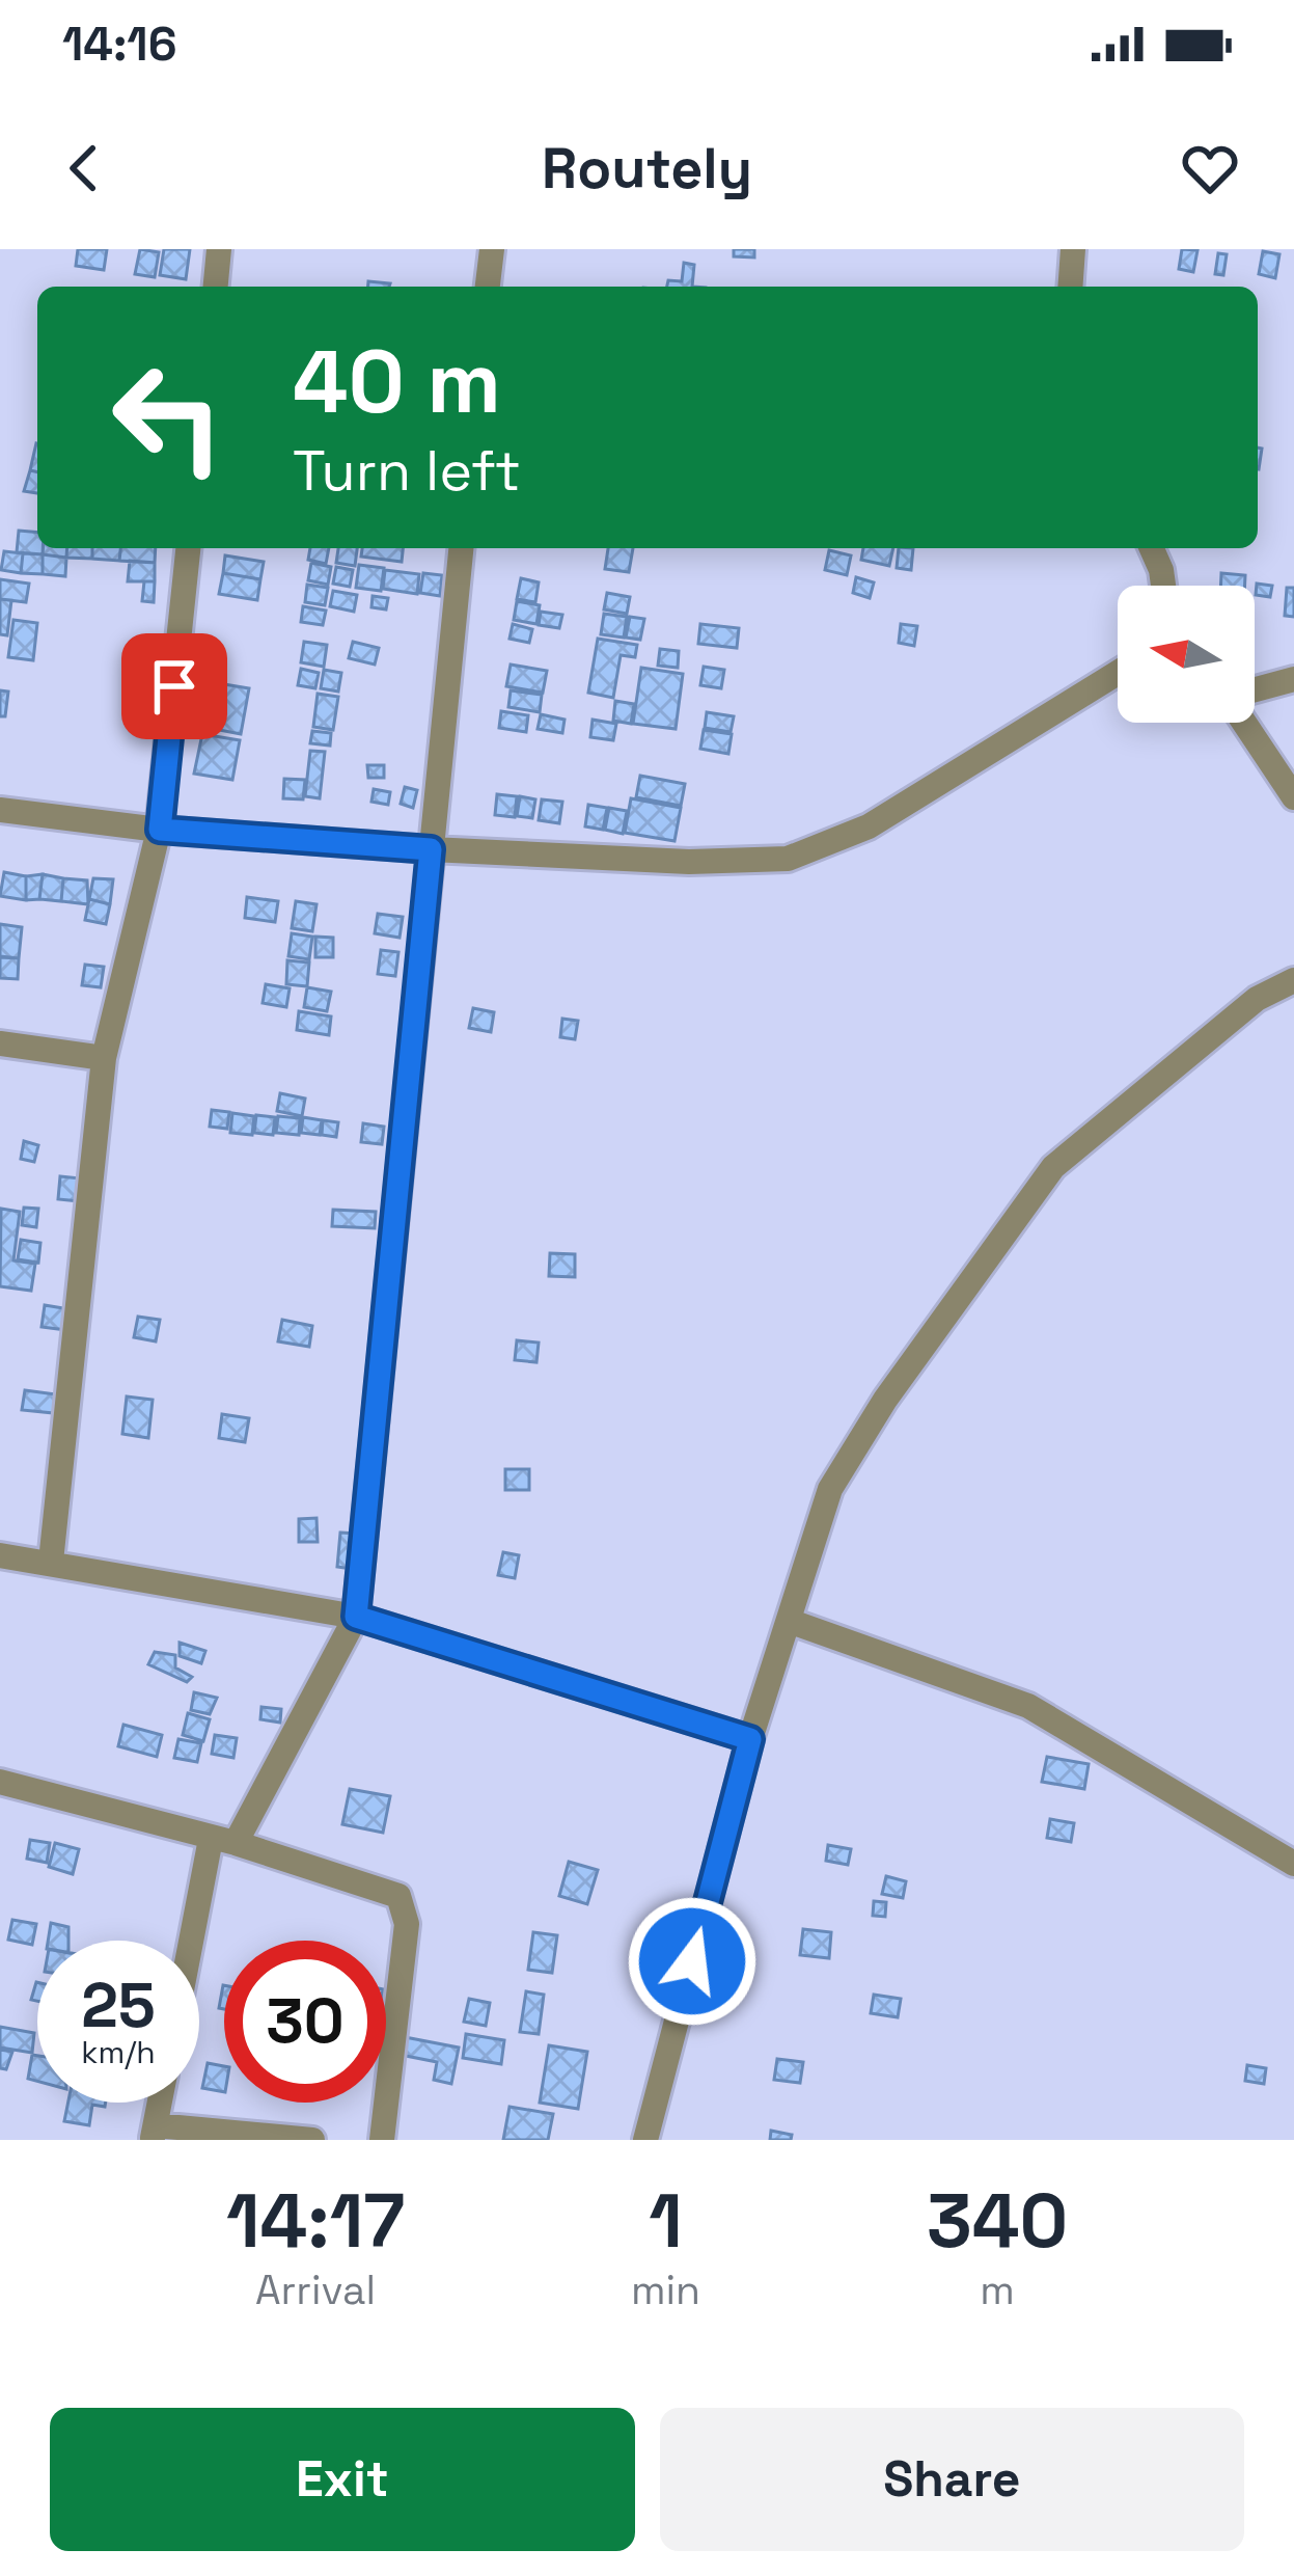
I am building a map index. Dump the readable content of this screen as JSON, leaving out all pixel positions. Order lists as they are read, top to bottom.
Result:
{
  "north": "left",
  "page": {
    "status": "14:16",
    "header": "Routely",
    "turn": ["40 m", "Turn left"],
    "speed": "25 km/h",
    "limit": "30",
    "eta": [
      "14:17",
      "Arrival",
      "1",
      "min",
      "340",
      "m"
    ],
    "buttons": ["Exit", "Share"]
  }
}
